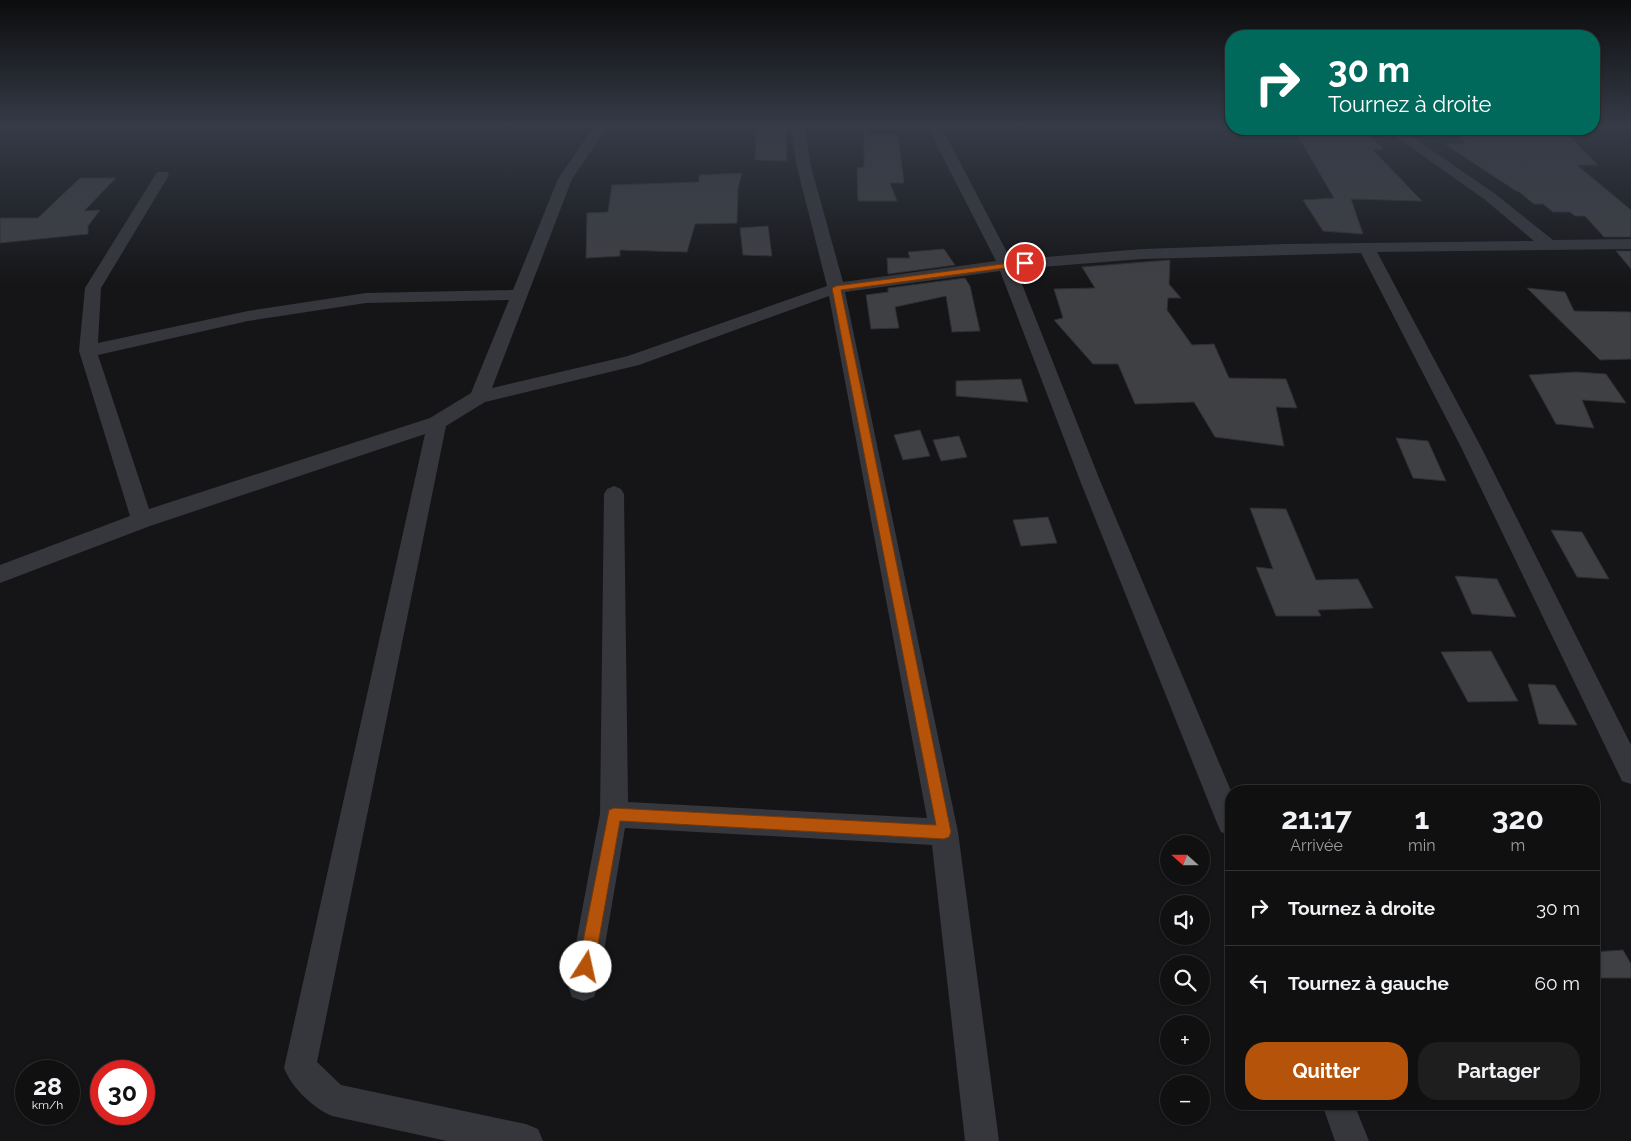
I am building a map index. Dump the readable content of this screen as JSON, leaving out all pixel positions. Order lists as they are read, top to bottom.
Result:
{
  "north": "left",
  "page": {
    "turn": ["30 m", "Tournez à droite"],
    "eta": [
      "21:17",
      "Arrivée",
      "1",
      "min",
      "320",
      "m"
    ],
    "map_buttons": ["+", "−"],
    "list": [
      {
        "name": "Tournez à droite",
        "value": "30 m"
      },
      {
        "name": "Tournez à gauche",
        "value": "60 m"
      }
    ],
    "buttons": ["Quitter", "Partager"],
    "speed": "28 km/h",
    "limit": "30"
  }
}
